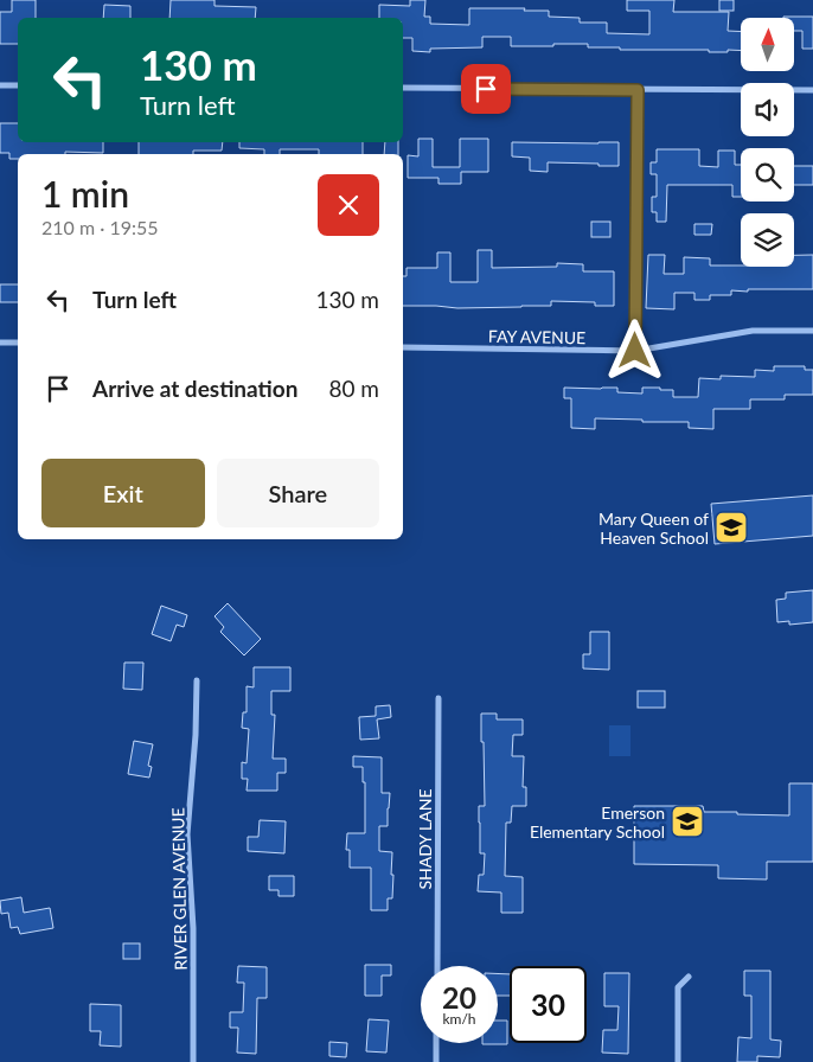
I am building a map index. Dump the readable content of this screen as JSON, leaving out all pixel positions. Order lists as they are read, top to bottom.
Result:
{
  "streets": {
    "street": ["FAY AVENUE", "SHADY LANE", "RIVER GLEN AVENUE"]
  },
  "places": {
    "school or university": ["Mary Queen of Heaven School", "Emerson Elementary School"]
  },
  "north": "top",
  "page": {
    "turn": ["130 m", "Turn left"],
    "heading": ["1 min", "210 m · 19:55"],
    "list": [
      {
        "name": "Turn left",
        "value": "130 m"
      },
      {
        "name": "Arrive at destination",
        "value": "80 m"
      }
    ],
    "buttons": ["Exit", "Share"],
    "speed": "20 km/h",
    "limit": "30"
  }
}
